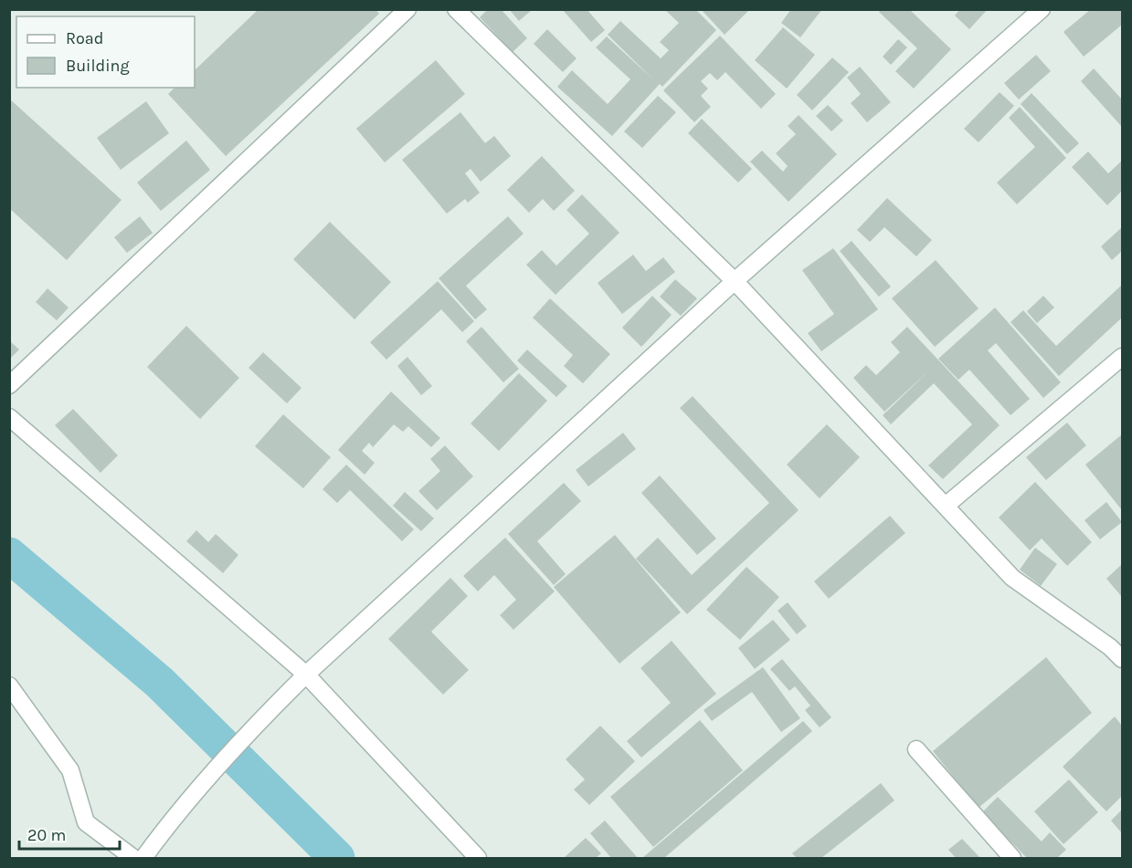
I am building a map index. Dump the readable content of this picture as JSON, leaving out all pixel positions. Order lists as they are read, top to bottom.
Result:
{
  "legend": ["Road", "Building"],
  "scale_bar": "20 m"
}
